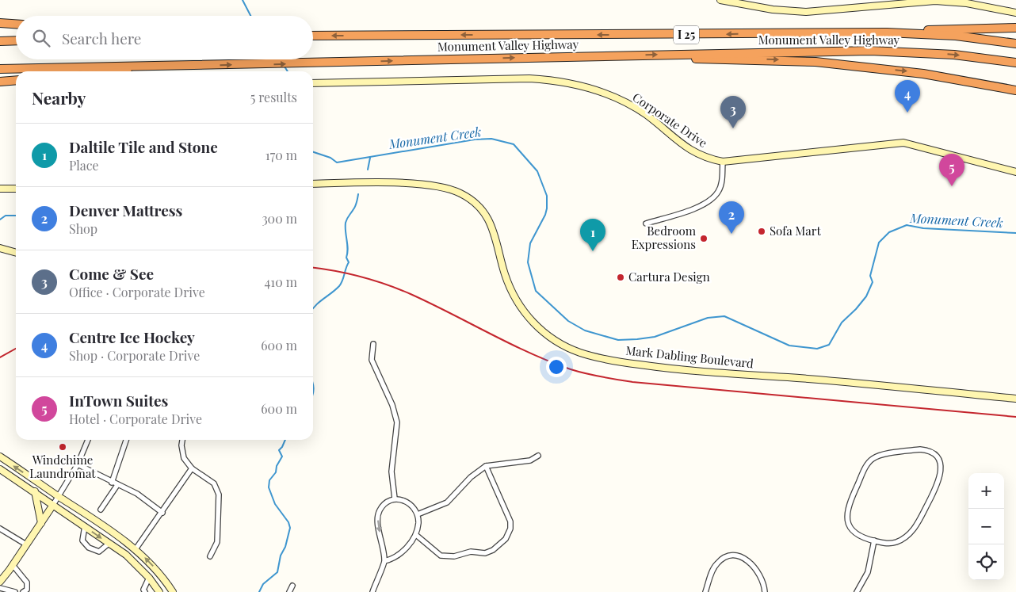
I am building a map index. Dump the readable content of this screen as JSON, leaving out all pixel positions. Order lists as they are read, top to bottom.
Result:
{
  "streets": {
    "highway": ["I 25", "Monument Valley Highway"],
    "street": ["Corporate Drive", "Mark Dabling Boulevard"]
  },
  "water": ["Monument Creek"],
  "places": [
    "Sofa Mart",
    "Bedroom Expressions",
    "Cartura Design",
    "Windchime Laundromat"
  ],
  "page": {
    "search": "Search here",
    "heading": ["Nearby", "5 results"],
    "pins": [
      "4",
      "3",
      "5",
      "2",
      "1"
    ],
    "list": [
      {
        "mark": "1",
        "name": "Daltile Tile and Stone",
        "note": "Place",
        "value": "170 m"
      },
      {
        "mark": "2",
        "name": "Denver Mattress",
        "note": "Shop",
        "value": "300 m"
      },
      {
        "mark": "3",
        "name": "Come & See",
        "note": "Office · Corporate Drive",
        "value": "410 m"
      },
      {
        "mark": "4",
        "name": "Centre Ice Hockey",
        "note": "Shop · Corporate Drive",
        "value": "600 m"
      },
      {
        "mark": "5",
        "name": "InTown Suites",
        "note": "Hotel · Corporate Drive",
        "value": "600 m"
      }
    ],
    "map_buttons": ["+", "−"]
  }
}
